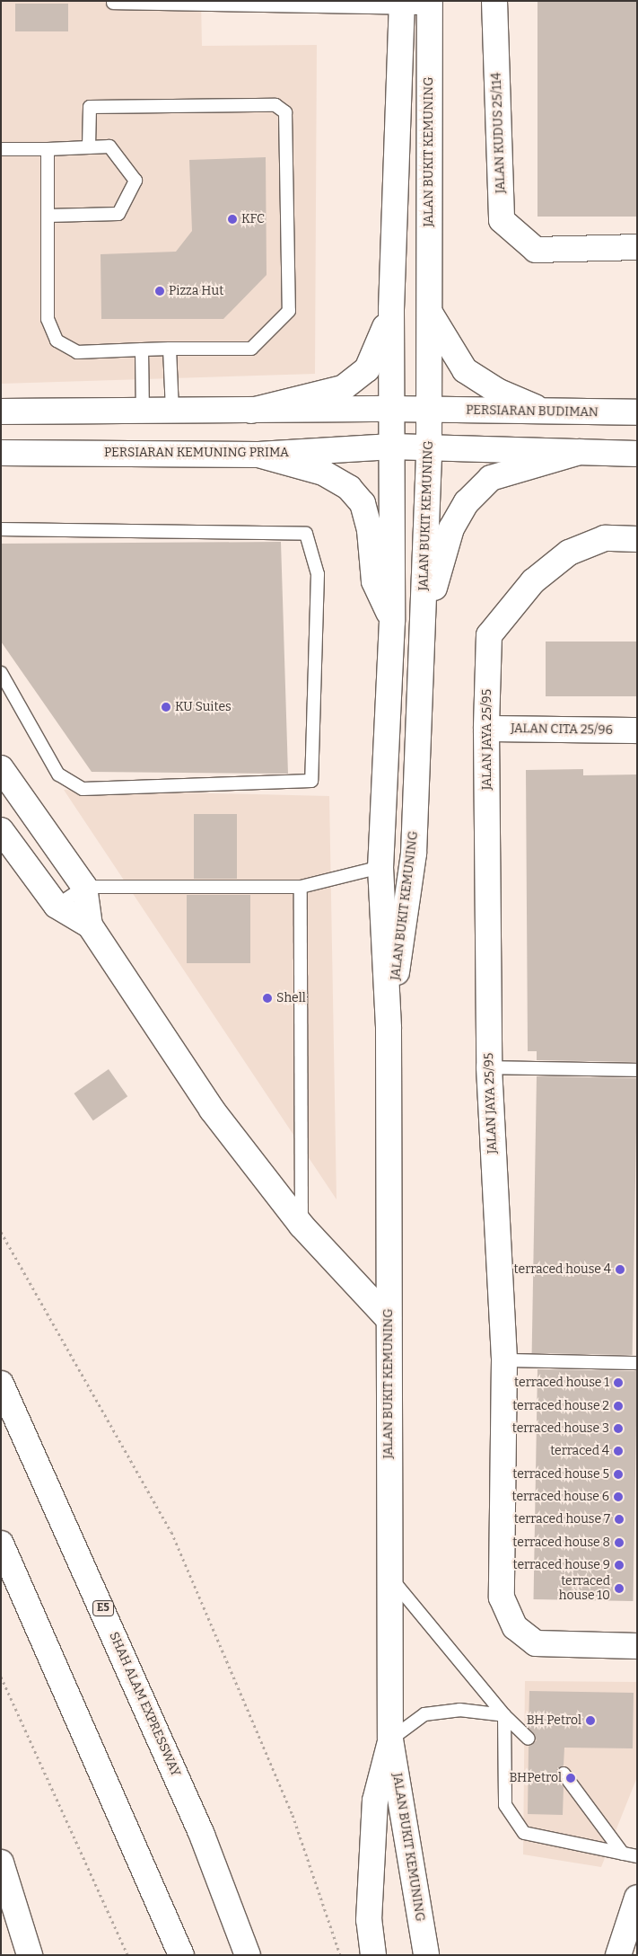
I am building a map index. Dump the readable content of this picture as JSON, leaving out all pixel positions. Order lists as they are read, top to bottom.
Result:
{
  "streets": {
    "main road": [
      "JALAN KUDUS 25/114",
      "JALAN BUKIT KEMUNING",
      "PERSIARAN BUDIMAN",
      "PERSIARAN KEMUNING PRIMA",
      "JALAN CITA 25/96",
      "JALAN JAYA 25/95",
      "E5",
      "SHAH ALAM EXPRESSWAY"
    ]
  },
  "crossings": [
    ["JALAN BUKIT KEMUNING", "PERSIARAN BUDIMAN"],
    ["JALAN BUKIT KEMUNING", "PERSIARAN KEMUNING PRIMA"],
    ["JALAN CITA 25/96", "JALAN JAYA 25/95"]
  ],
  "places": [
    "KFC",
    "Pizza Hut",
    "KU Suites",
    "Shell",
    "terraced house 4",
    "terraced house 1",
    "terraced house 2",
    "terraced house 3",
    "terraced 4",
    "terraced house 5",
    "terraced house 6",
    "terraced house 7",
    "terraced house 8",
    "terraced house 9",
    "terraced house 10",
    "BH Petrol",
    "BHPetrol"
  ]
}
